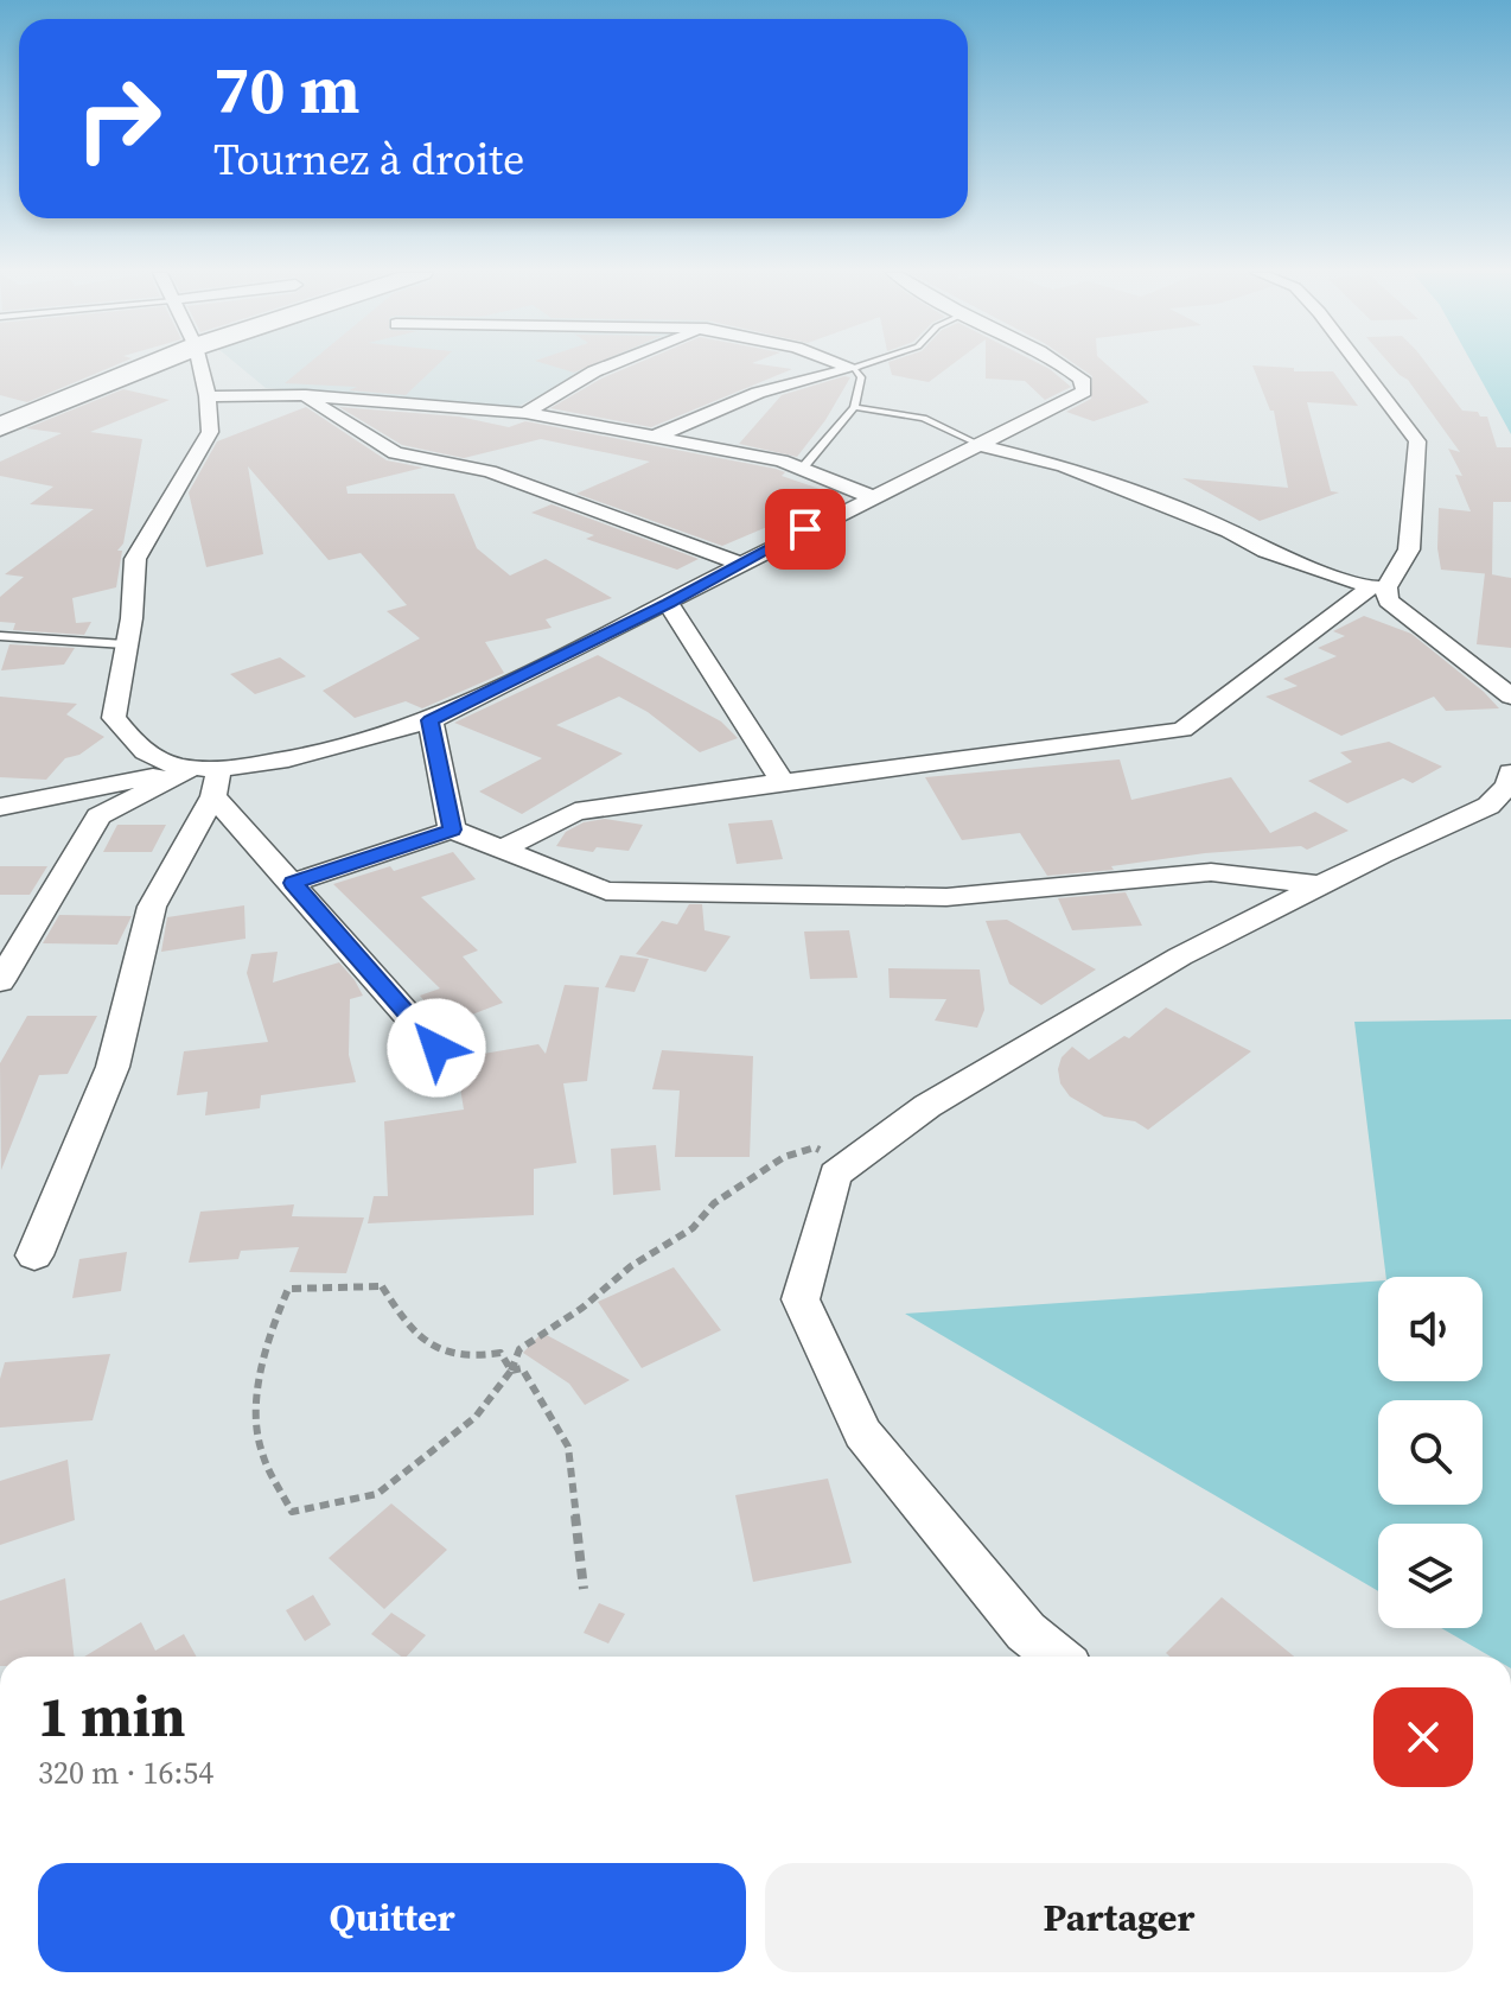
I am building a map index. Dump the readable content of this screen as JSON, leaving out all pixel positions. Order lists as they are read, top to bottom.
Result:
{
  "page": {
    "turn": ["70 m", "Tournez à droite"],
    "heading": ["1 min", "320 m · 16:54"],
    "buttons": ["Quitter", "Partager"]
  }
}
